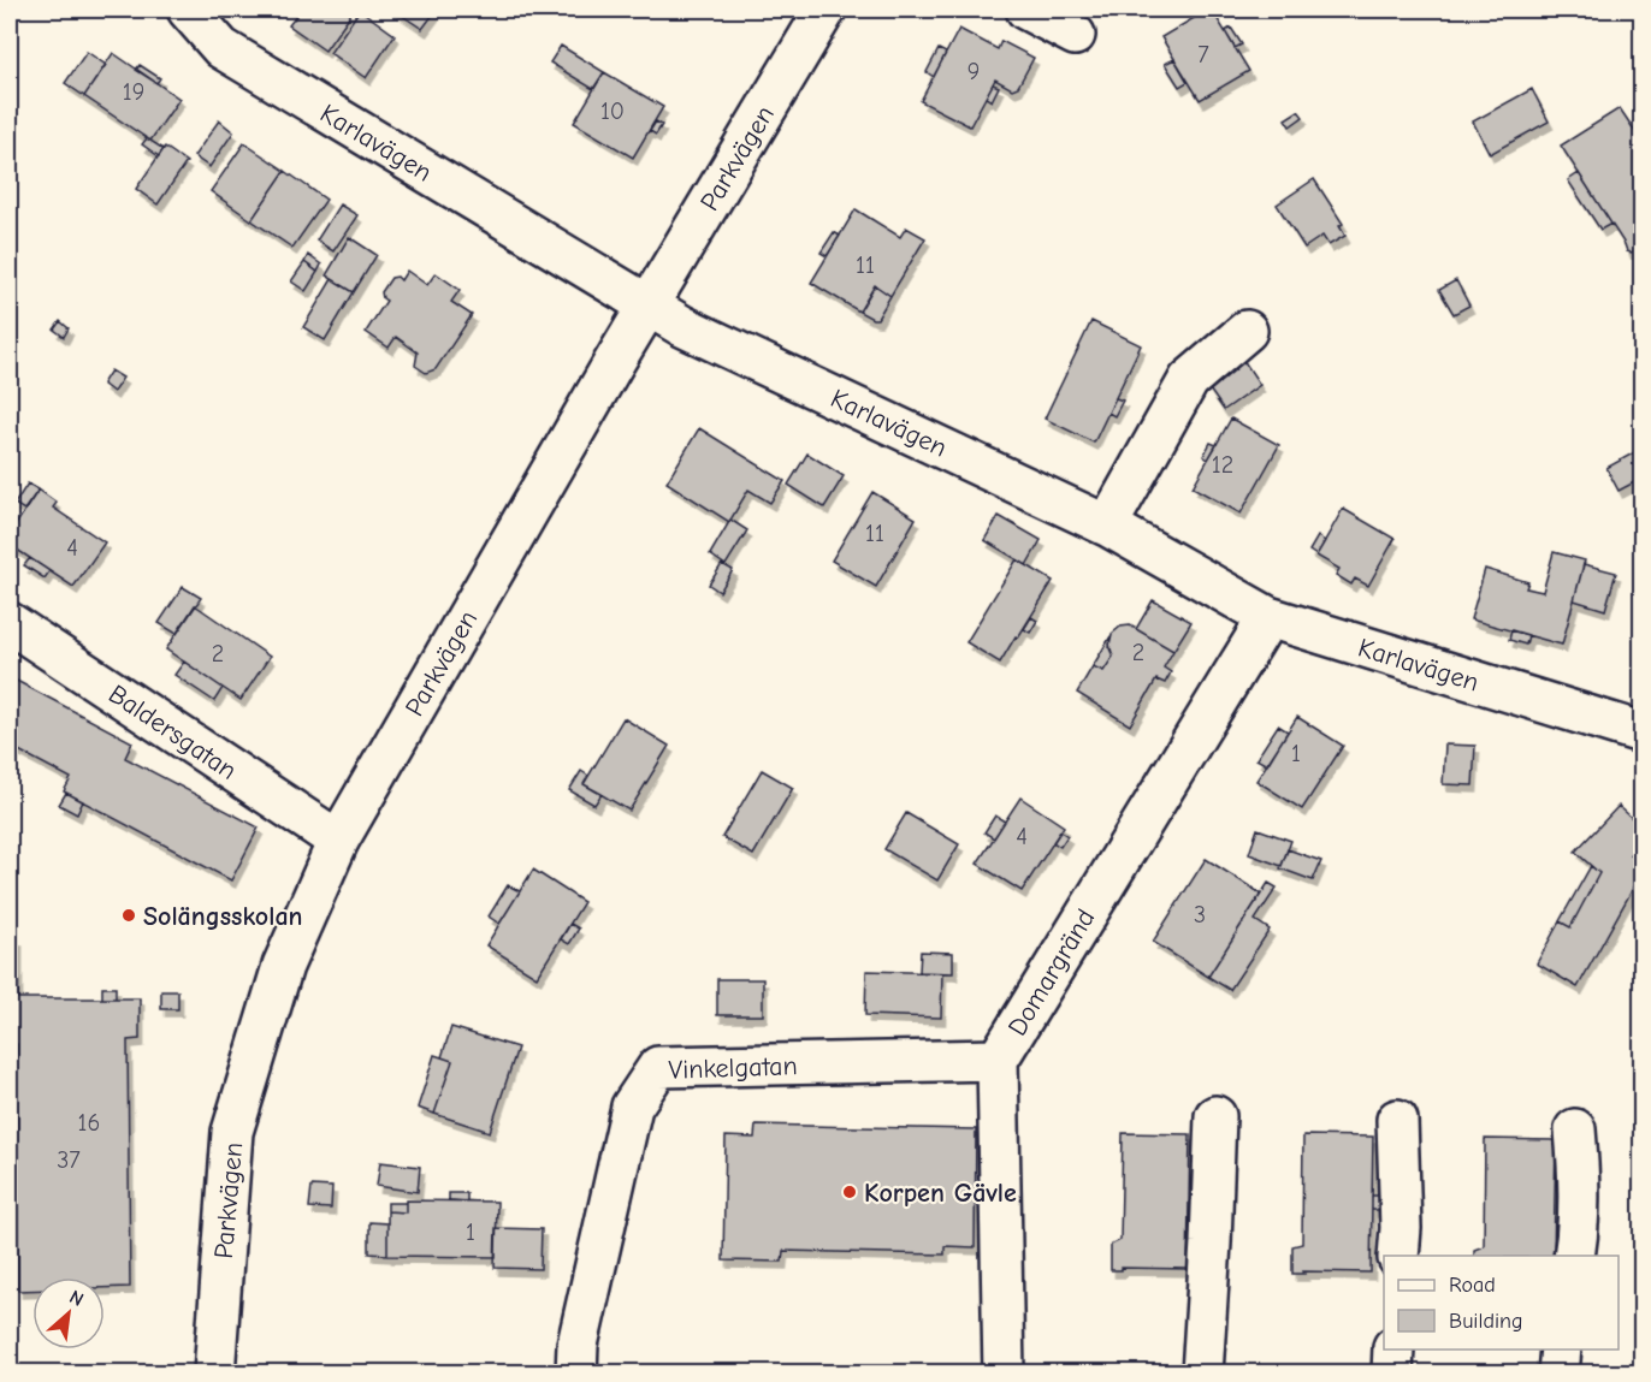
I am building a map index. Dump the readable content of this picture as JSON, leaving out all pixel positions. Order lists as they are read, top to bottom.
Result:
{
  "streets": {
    "street": [
      "Karlavägen",
      "Parkvägen",
      "Baldersgatan",
      "Domargränd",
      "Vinkelgatan"
    ]
  },
  "crossings": [
    ["Karlavägen", "Parkvägen"],
    ["Karlavägen", "Domargränd"],
    ["Parkvägen", "Baldersgatan"],
    ["Domargränd", "Vinkelgatan"]
  ],
  "places": ["Solängsskolan", "Korpen Gävle"],
  "house_numbers": [
    "7",
    "9",
    "19",
    "10",
    "11",
    "12",
    "11",
    "4",
    "2",
    "2",
    "1",
    "4",
    "3",
    "16",
    "37",
    "1"
  ],
  "legend": ["Road", "Building"],
  "north": "top right"
}
